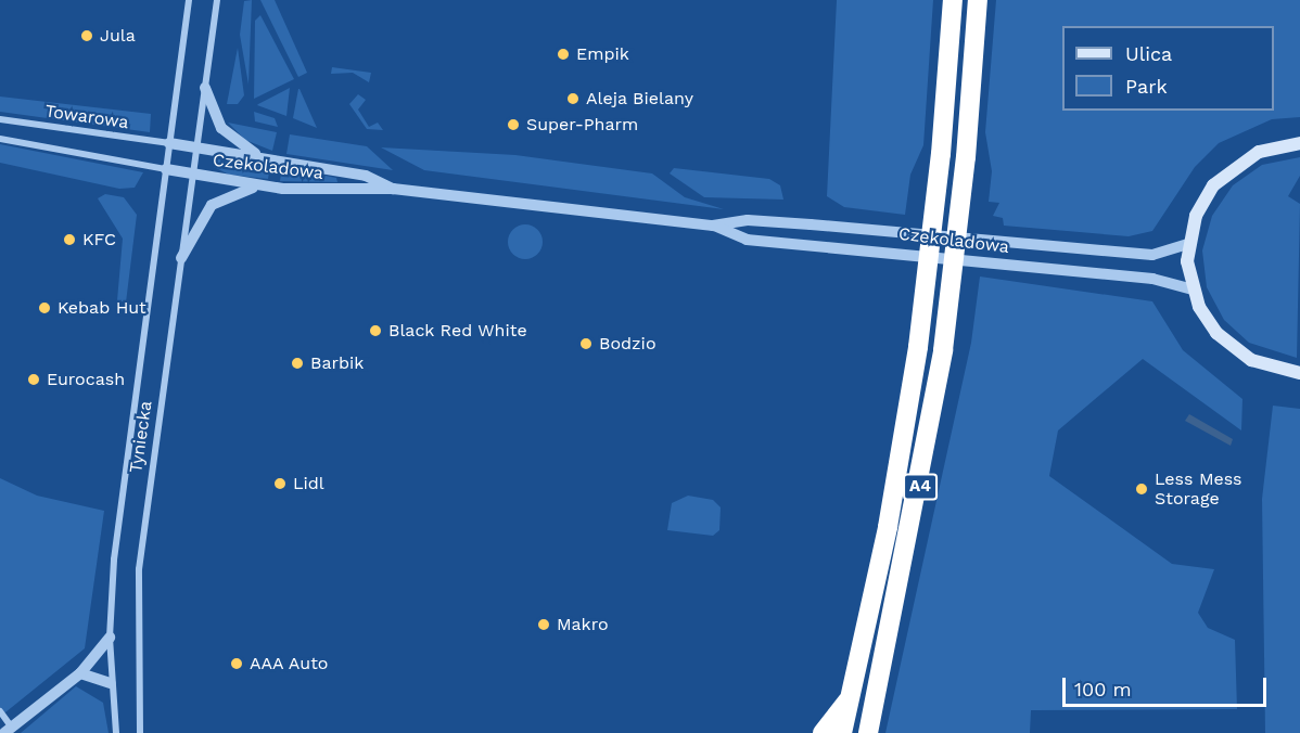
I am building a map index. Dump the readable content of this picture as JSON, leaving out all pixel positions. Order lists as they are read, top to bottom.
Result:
{
  "streets": {
    "highway": ["A4"],
    "street": ["Towarowa", "Czekoladowa", "Tyniecka"]
  },
  "crossings": [
    ["Towarowa", "Czekoladowa"],
    ["Towarowa", "Tyniecka"],
    ["Czekoladowa", "Tyniecka"]
  ],
  "places": [
    "Jula",
    "Empik",
    "Aleja Bielany",
    "Super-Pharm",
    "KFC",
    "Kebab Hut",
    "Black Red White",
    "Bodzio",
    "Barbik",
    "Eurocash",
    "Lidl",
    "Less Mess Storage",
    "Makro",
    "AAA Auto"
  ],
  "legend": ["Ulica", "Park"],
  "scale_bar": "100 m"
}
